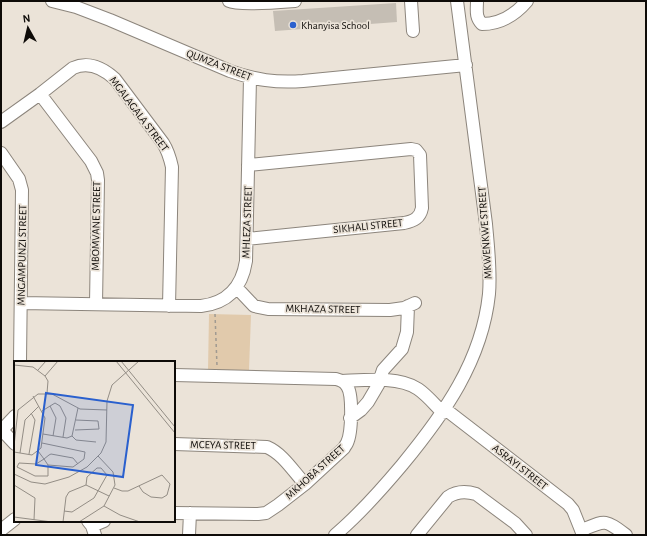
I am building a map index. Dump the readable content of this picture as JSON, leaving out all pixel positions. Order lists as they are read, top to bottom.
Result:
{
  "streets": {
    "street": [
      "QUMZA STREET",
      "MGALAGALA STREET",
      "MHLEZA STREET",
      "MBOMVANE STREET",
      "SIKHALI STREET",
      "MKWENKWE STREET",
      "MNGAMPUNZI STREET",
      "MKHAZA STREET",
      "MCEYA STREET",
      "ASRAYI STREET",
      "MKHOBA STREET"
    ]
  },
  "crossings": [
    ["QUMZA STREET", "MHLEZA STREET"],
    ["QUMZA STREET", "MKWENKWE STREET"],
    ["MGALAGALA STREET", "MHLEZA STREET"],
    ["MGALAGALA STREET", "MBOMVANE STREET"],
    ["MHLEZA STREET", "MBOMVANE STREET"],
    ["MHLEZA STREET", "SIKHALI STREET"],
    ["MHLEZA STREET", "MNGAMPUNZI STREET"],
    ["MHLEZA STREET", "MKHAZA STREET"],
    ["MKWENKWE STREET", "ASRAYI STREET"],
    ["MKHAZA STREET", "ASRAYI STREET"],
    ["MCEYA STREET", "MKHOBA STREET"],
    ["ASRAYI STREET", "MKHOBA STREET"]
  ],
  "places": ["Khanyisa School"],
  "north": "top"
}
